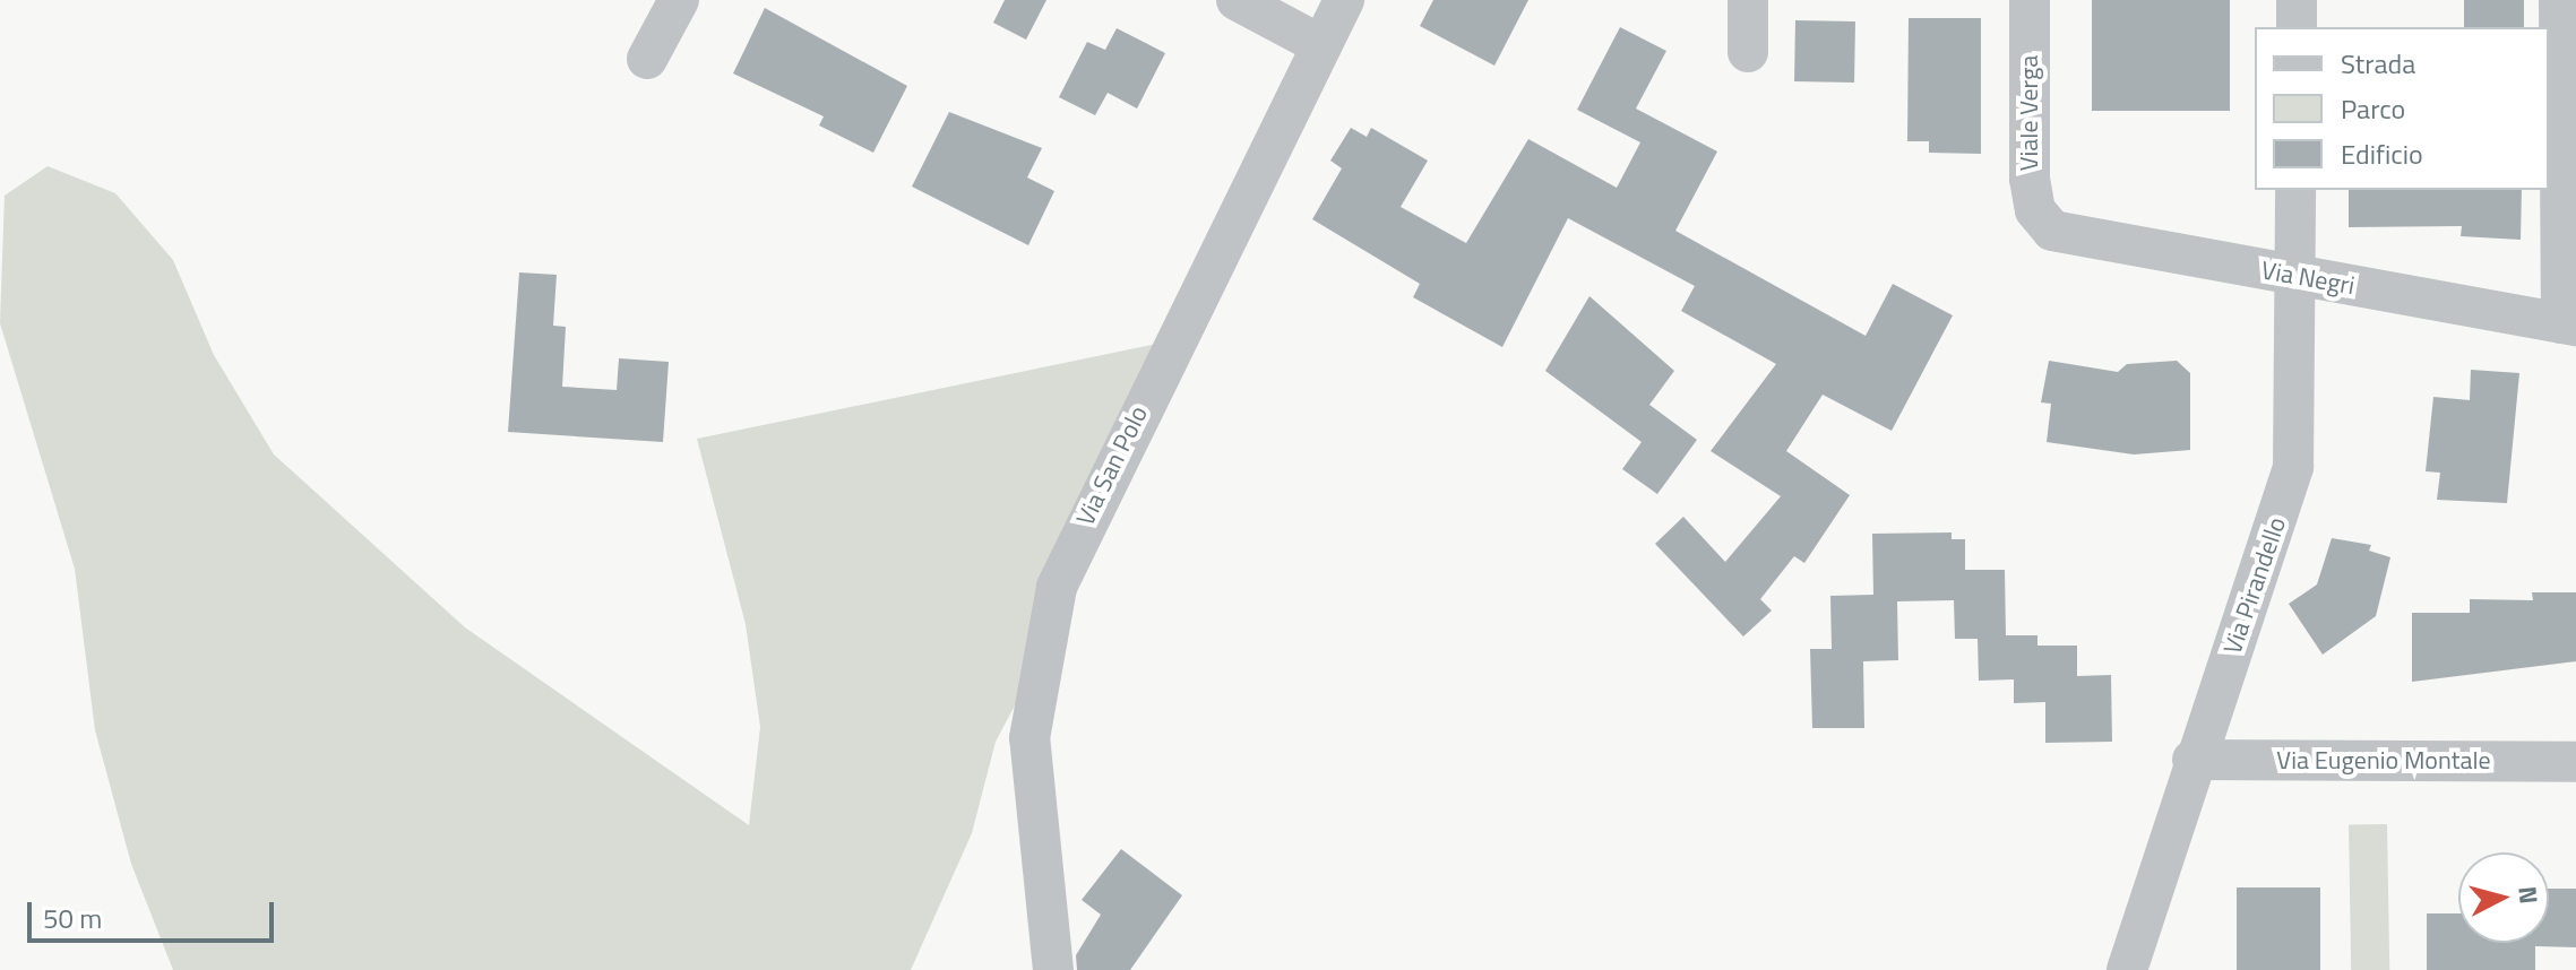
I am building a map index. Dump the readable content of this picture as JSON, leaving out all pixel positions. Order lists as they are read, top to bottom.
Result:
{
  "streets": {
    "street": [
      "Viale Verga",
      "Via Negri",
      "Via San Polo",
      "Via Pirandello",
      "Via Eugenio Montale"
    ]
  },
  "crossings": [
    ["Viale Verga", "Via Negri"],
    ["Via Negri", "Via Pirandello"],
    ["Via Pirandello", "Via Eugenio Montale"]
  ],
  "legend": ["Strada", "Parco", "Edificio"],
  "scale_bar": "50 m",
  "north": "right"
}
